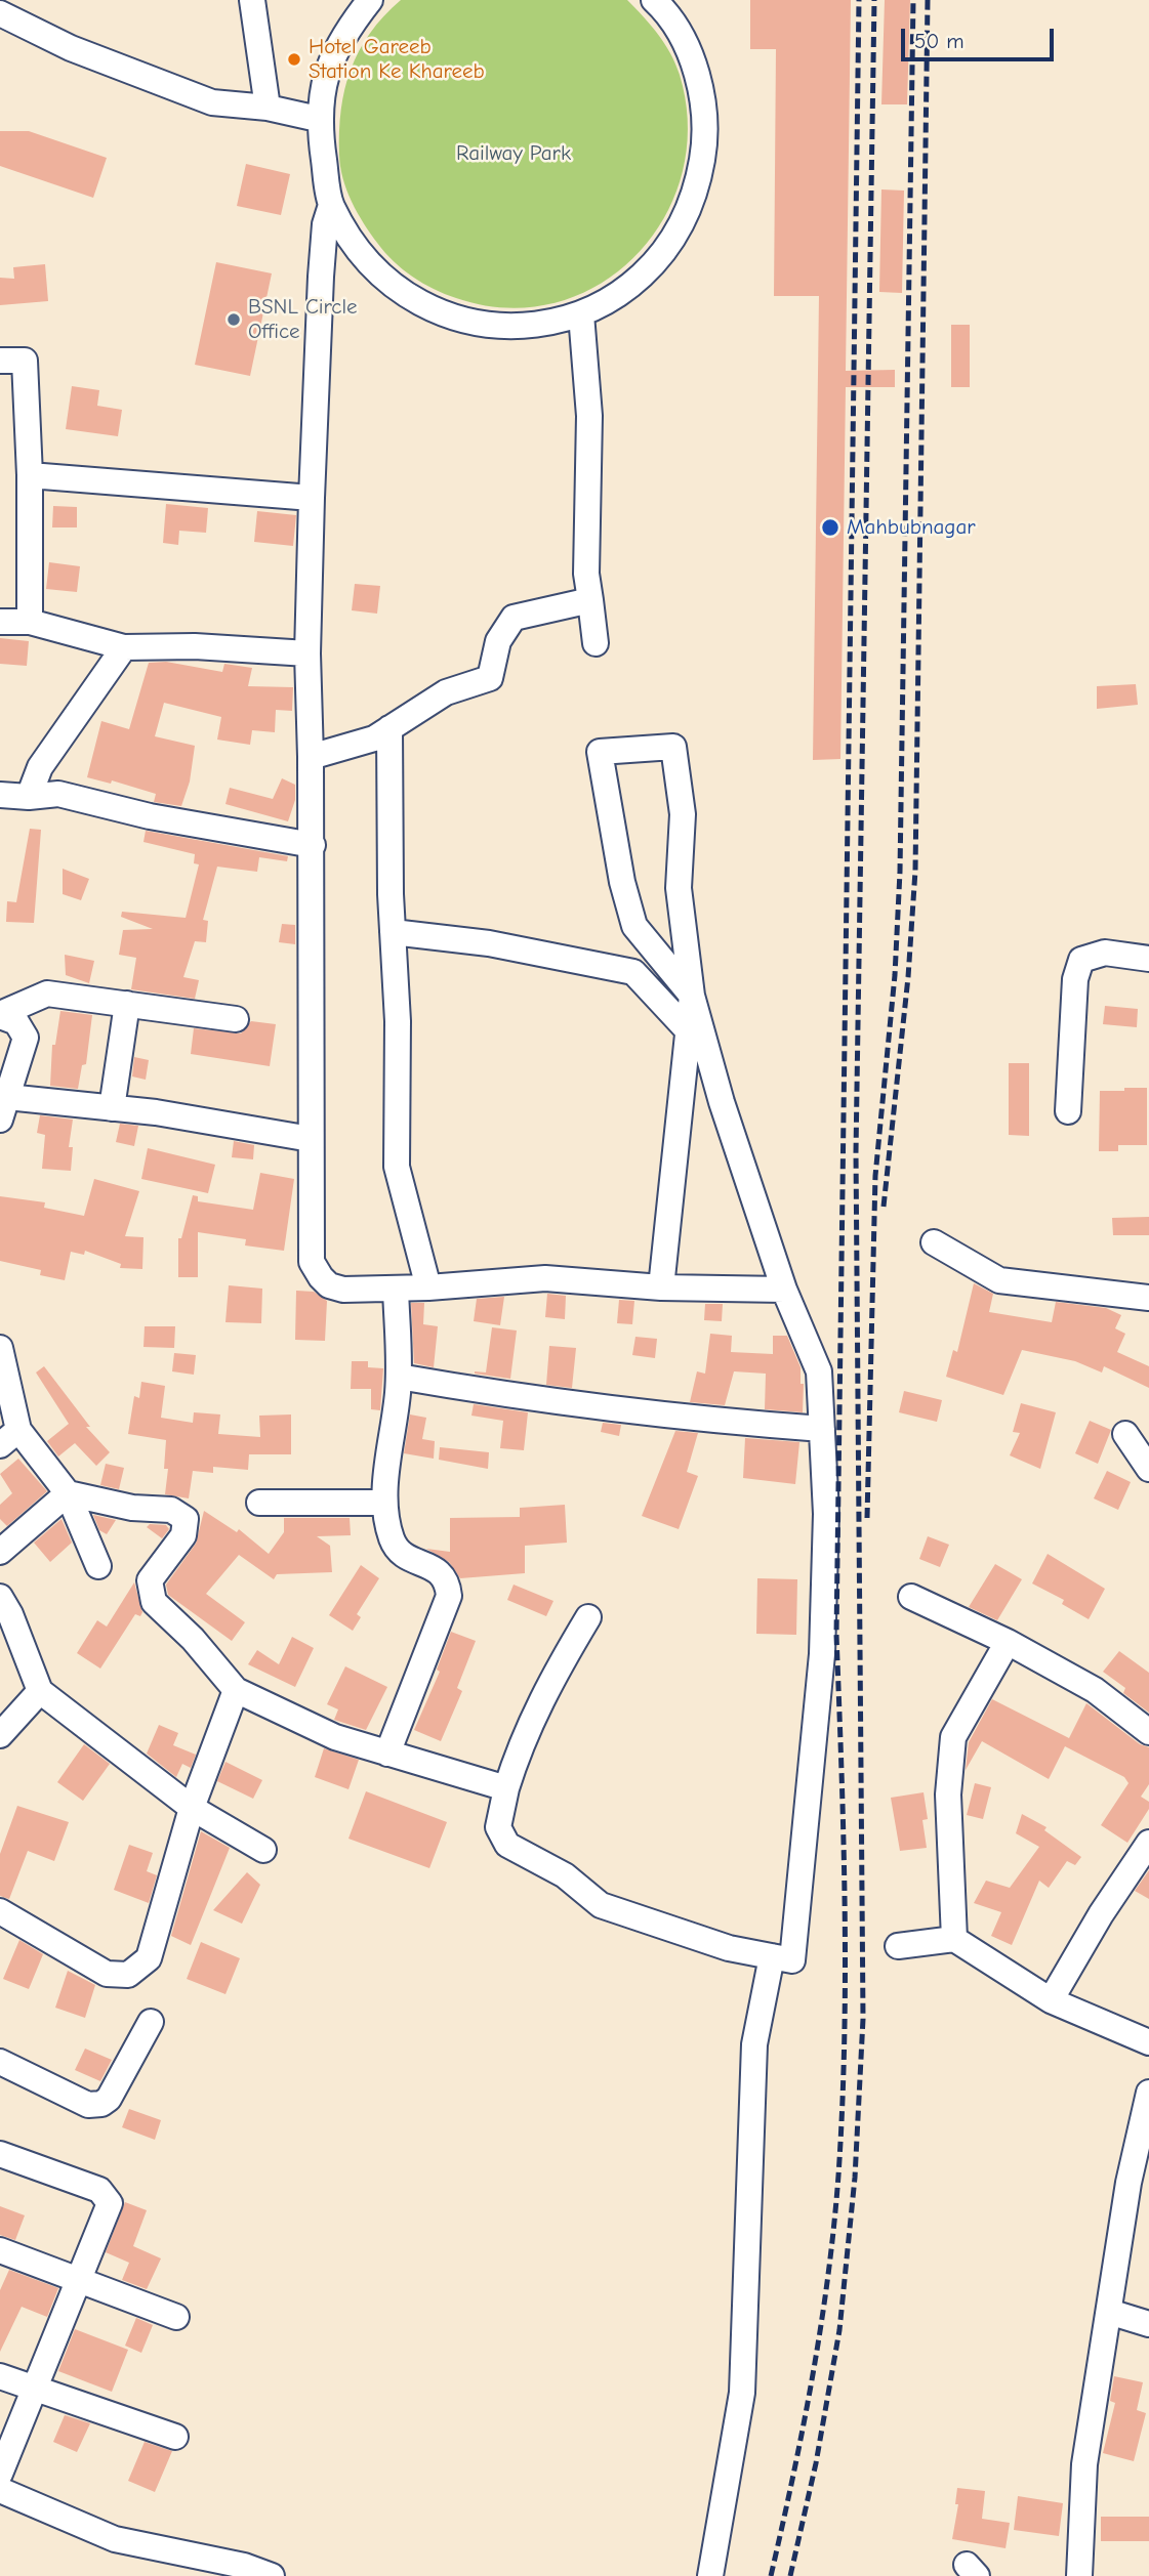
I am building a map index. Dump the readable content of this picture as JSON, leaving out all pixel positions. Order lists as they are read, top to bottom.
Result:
{
  "parks": ["Railway Park"],
  "places": ["Hotel Gareeb Station Ke Khareeb", "BSNL Circle Office", "Mahbubnagar"],
  "scale_bar": "50 m"
}
